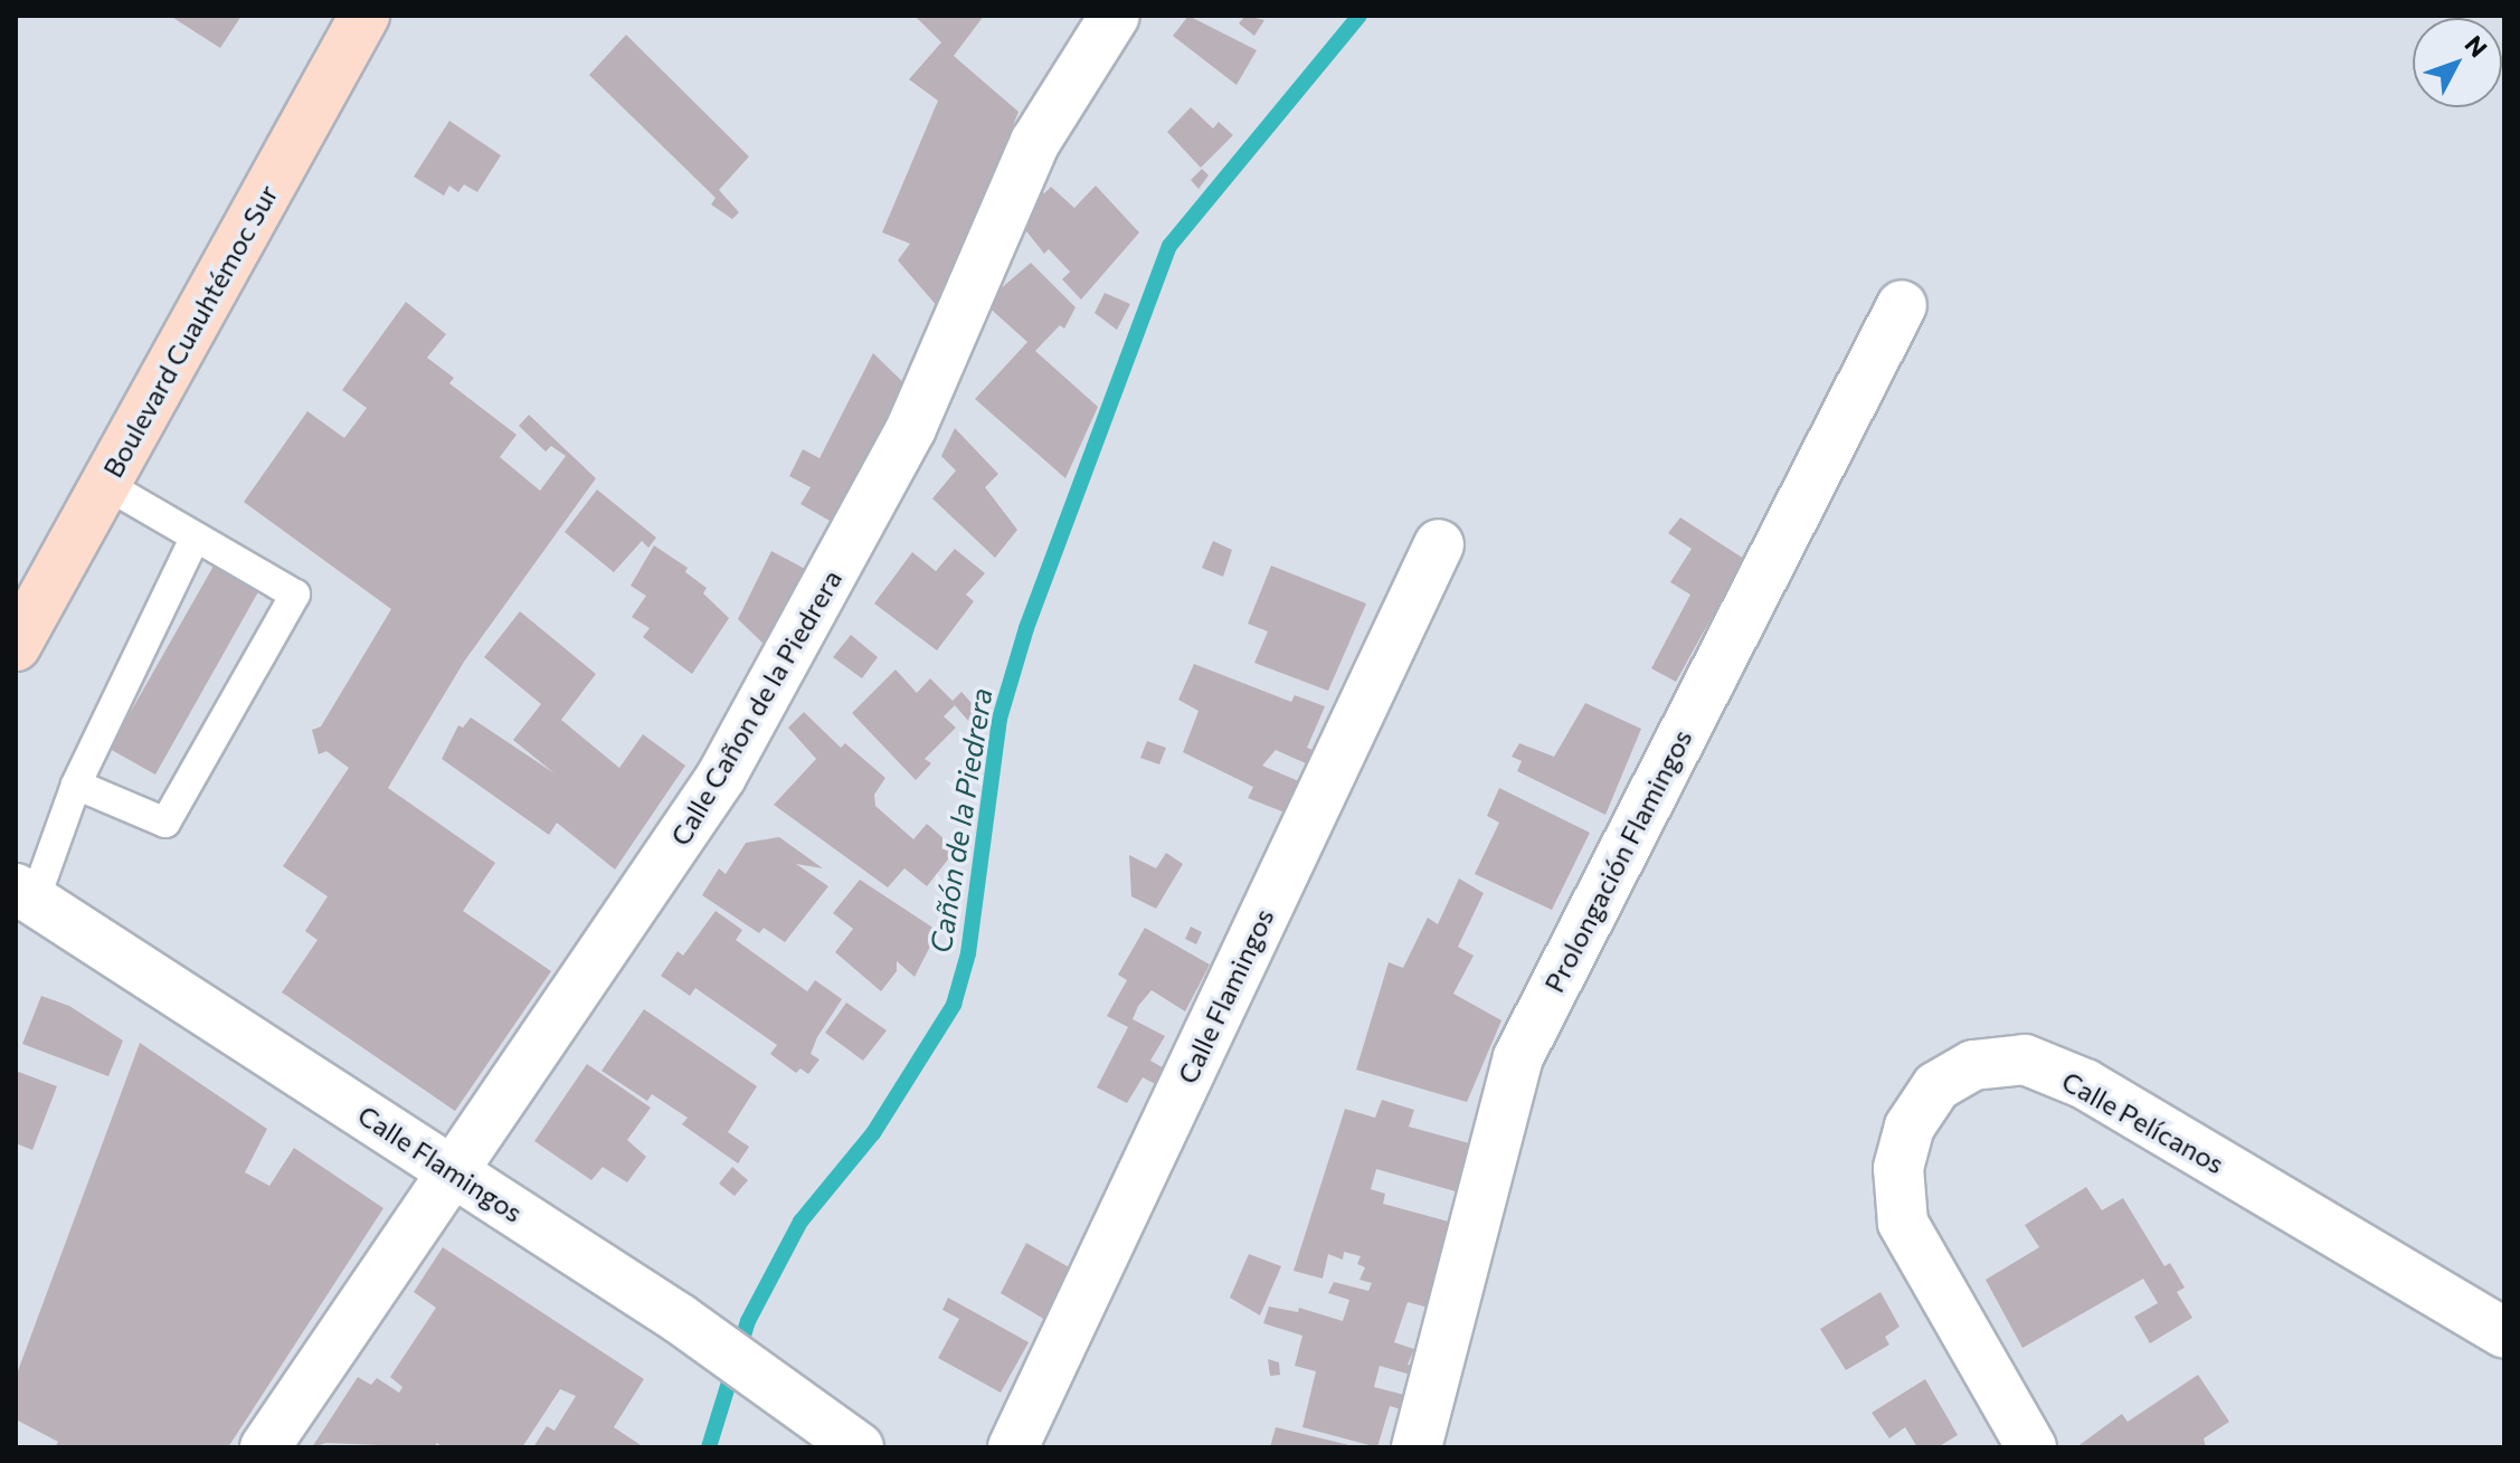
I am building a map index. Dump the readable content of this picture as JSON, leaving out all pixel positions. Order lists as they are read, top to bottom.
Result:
{
  "streets": {
    "main road": ["Boulevard Cuauhtémoc Sur"],
    "street": [
      "Calle Cañon de la Piedrera",
      "Prolongación Flamingos",
      "Calle Flamingos",
      "Calle Pelícanos"
    ]
  },
  "crossings": [
    ["Calle Cañon de la Piedrera", "Calle Flamingos"]
  ],
  "water": ["Cañón de la Piedrera"],
  "north": "top right"
}
